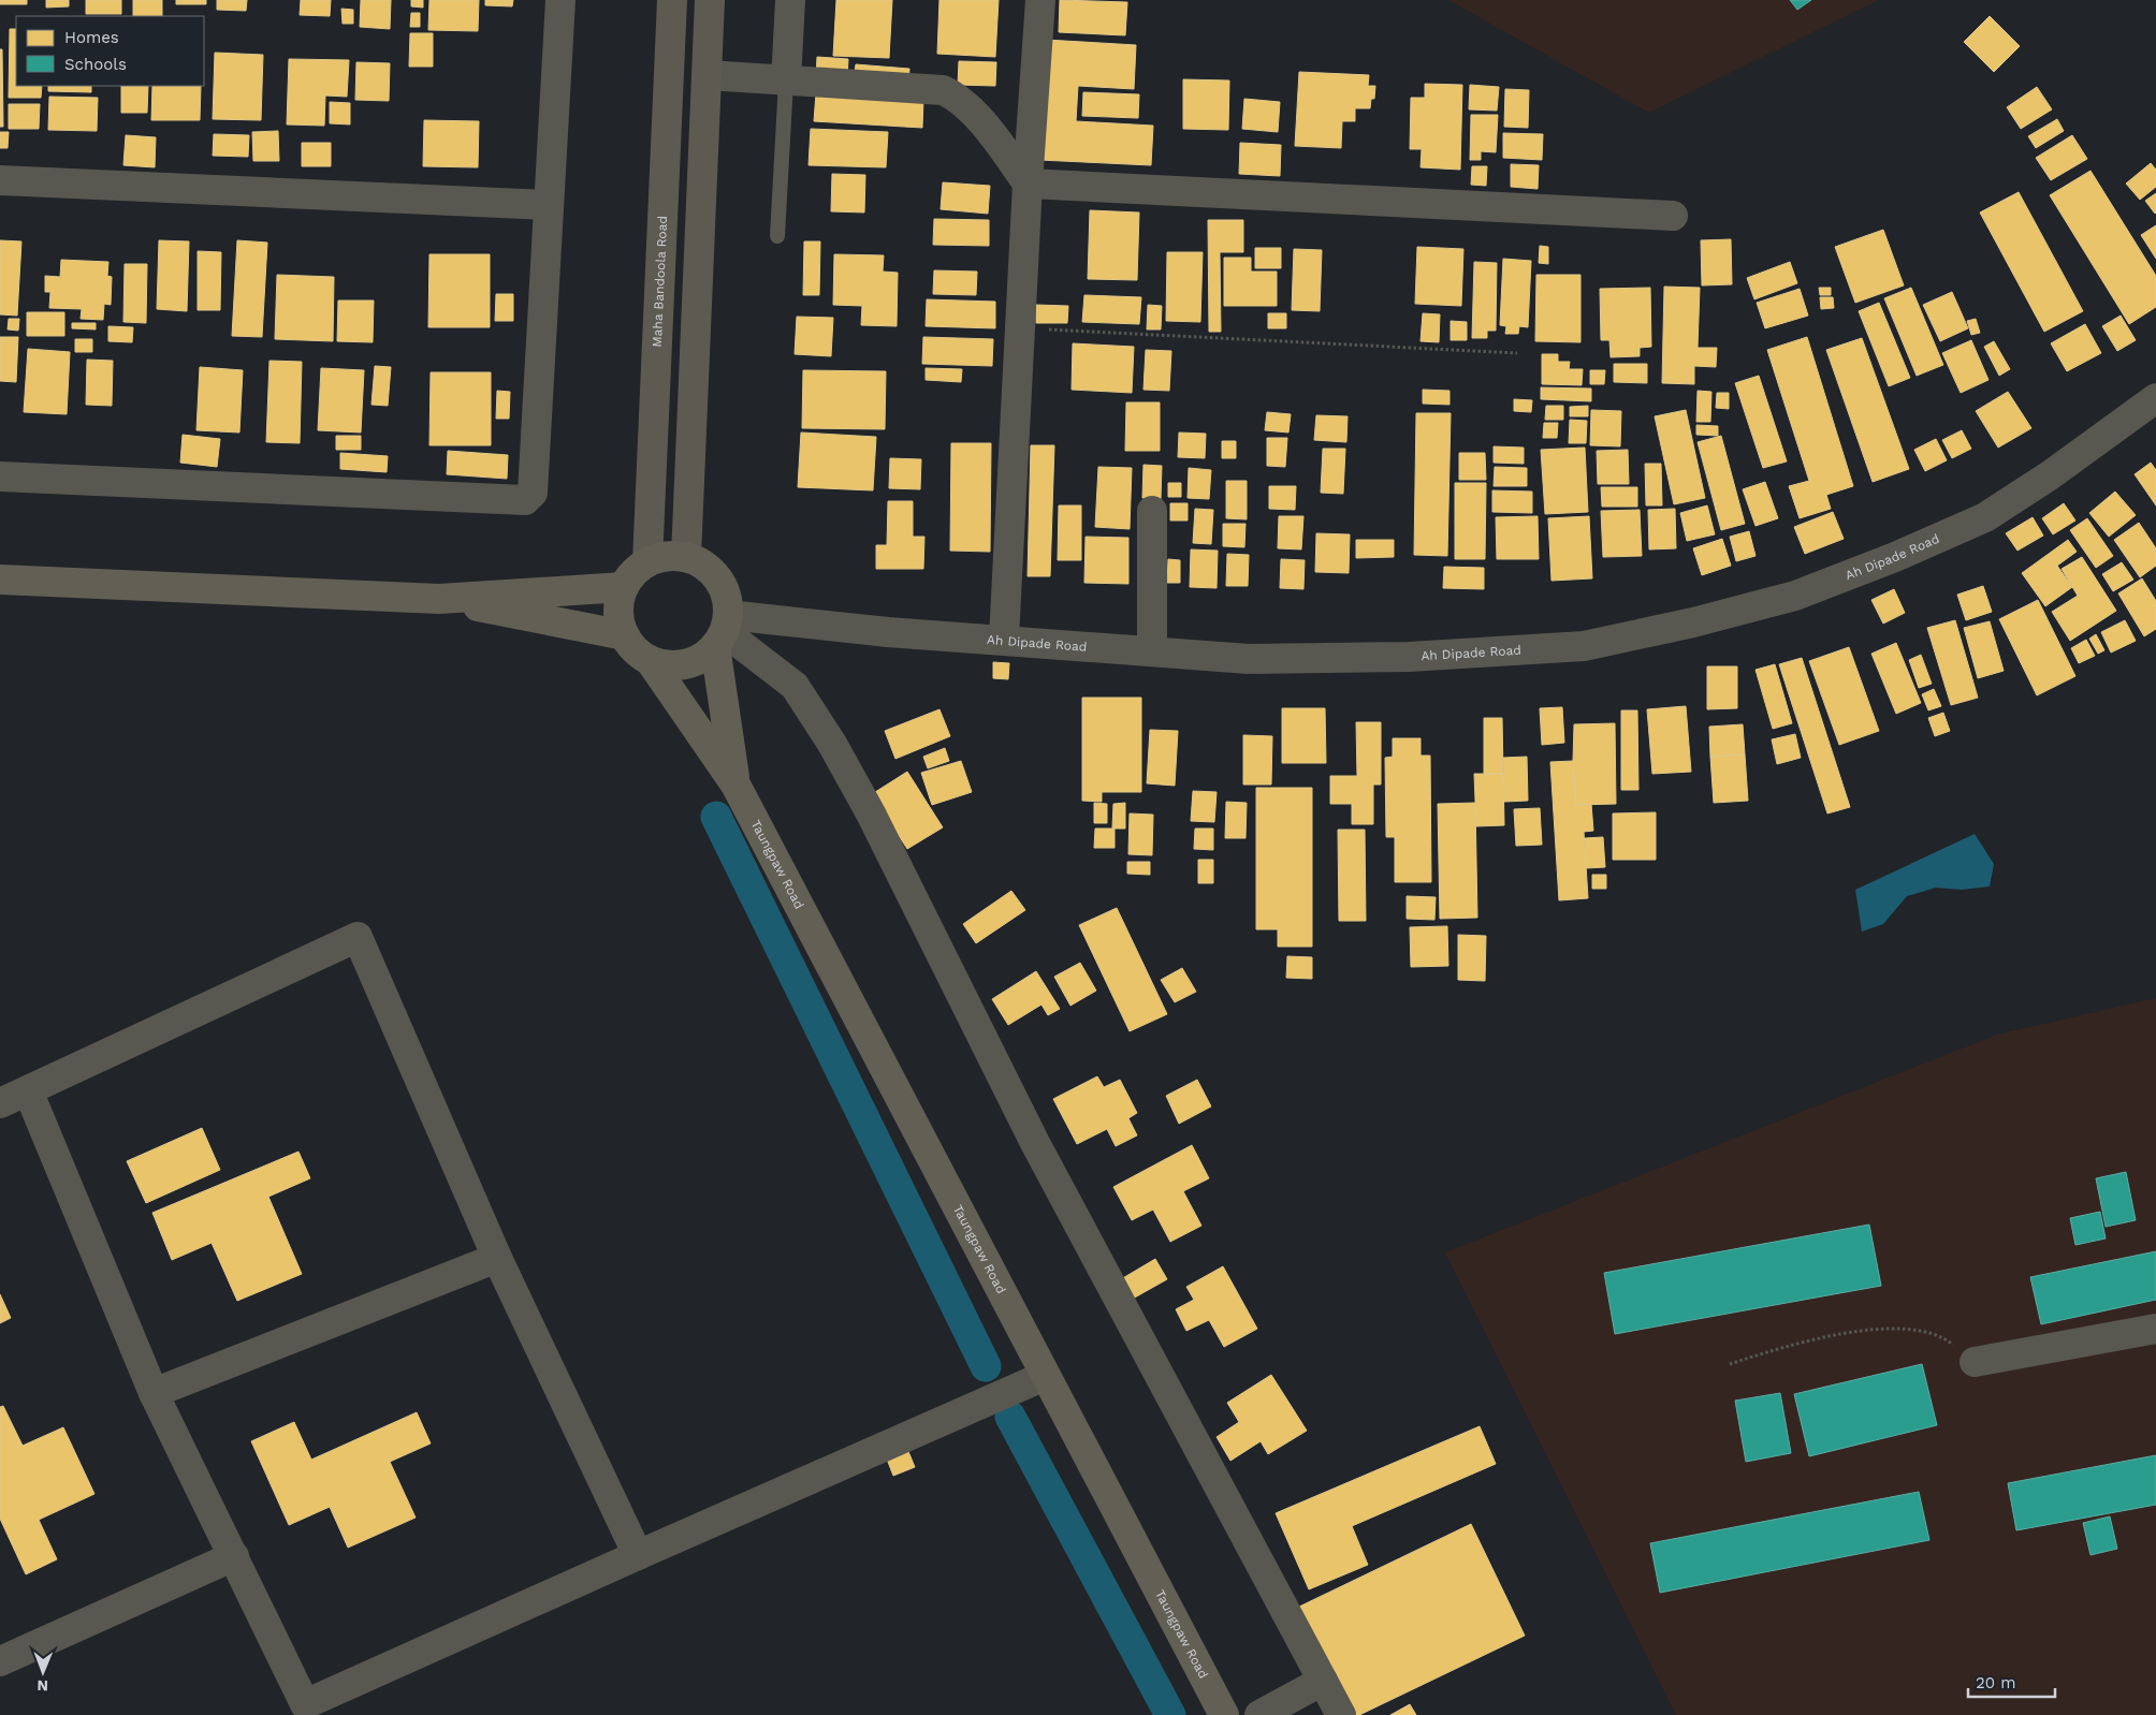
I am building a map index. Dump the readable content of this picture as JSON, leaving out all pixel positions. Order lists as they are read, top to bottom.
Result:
{
  "streets": {
    "highway": ["Taungpaw Road"],
    "main road": ["Maha Bandoola Road"],
    "street": ["Ah Dipade Road"]
  },
  "crossings": [
    ["Maha Bandoola Road", "Ah Dipade Road"],
    ["Maha Bandoola Road", "Taungpaw Road"],
    ["Ah Dipade Road", "Taungpaw Road"]
  ],
  "legend": ["Homes", "Schools"],
  "scale_bar": "20 m",
  "north": "bottom"
}
